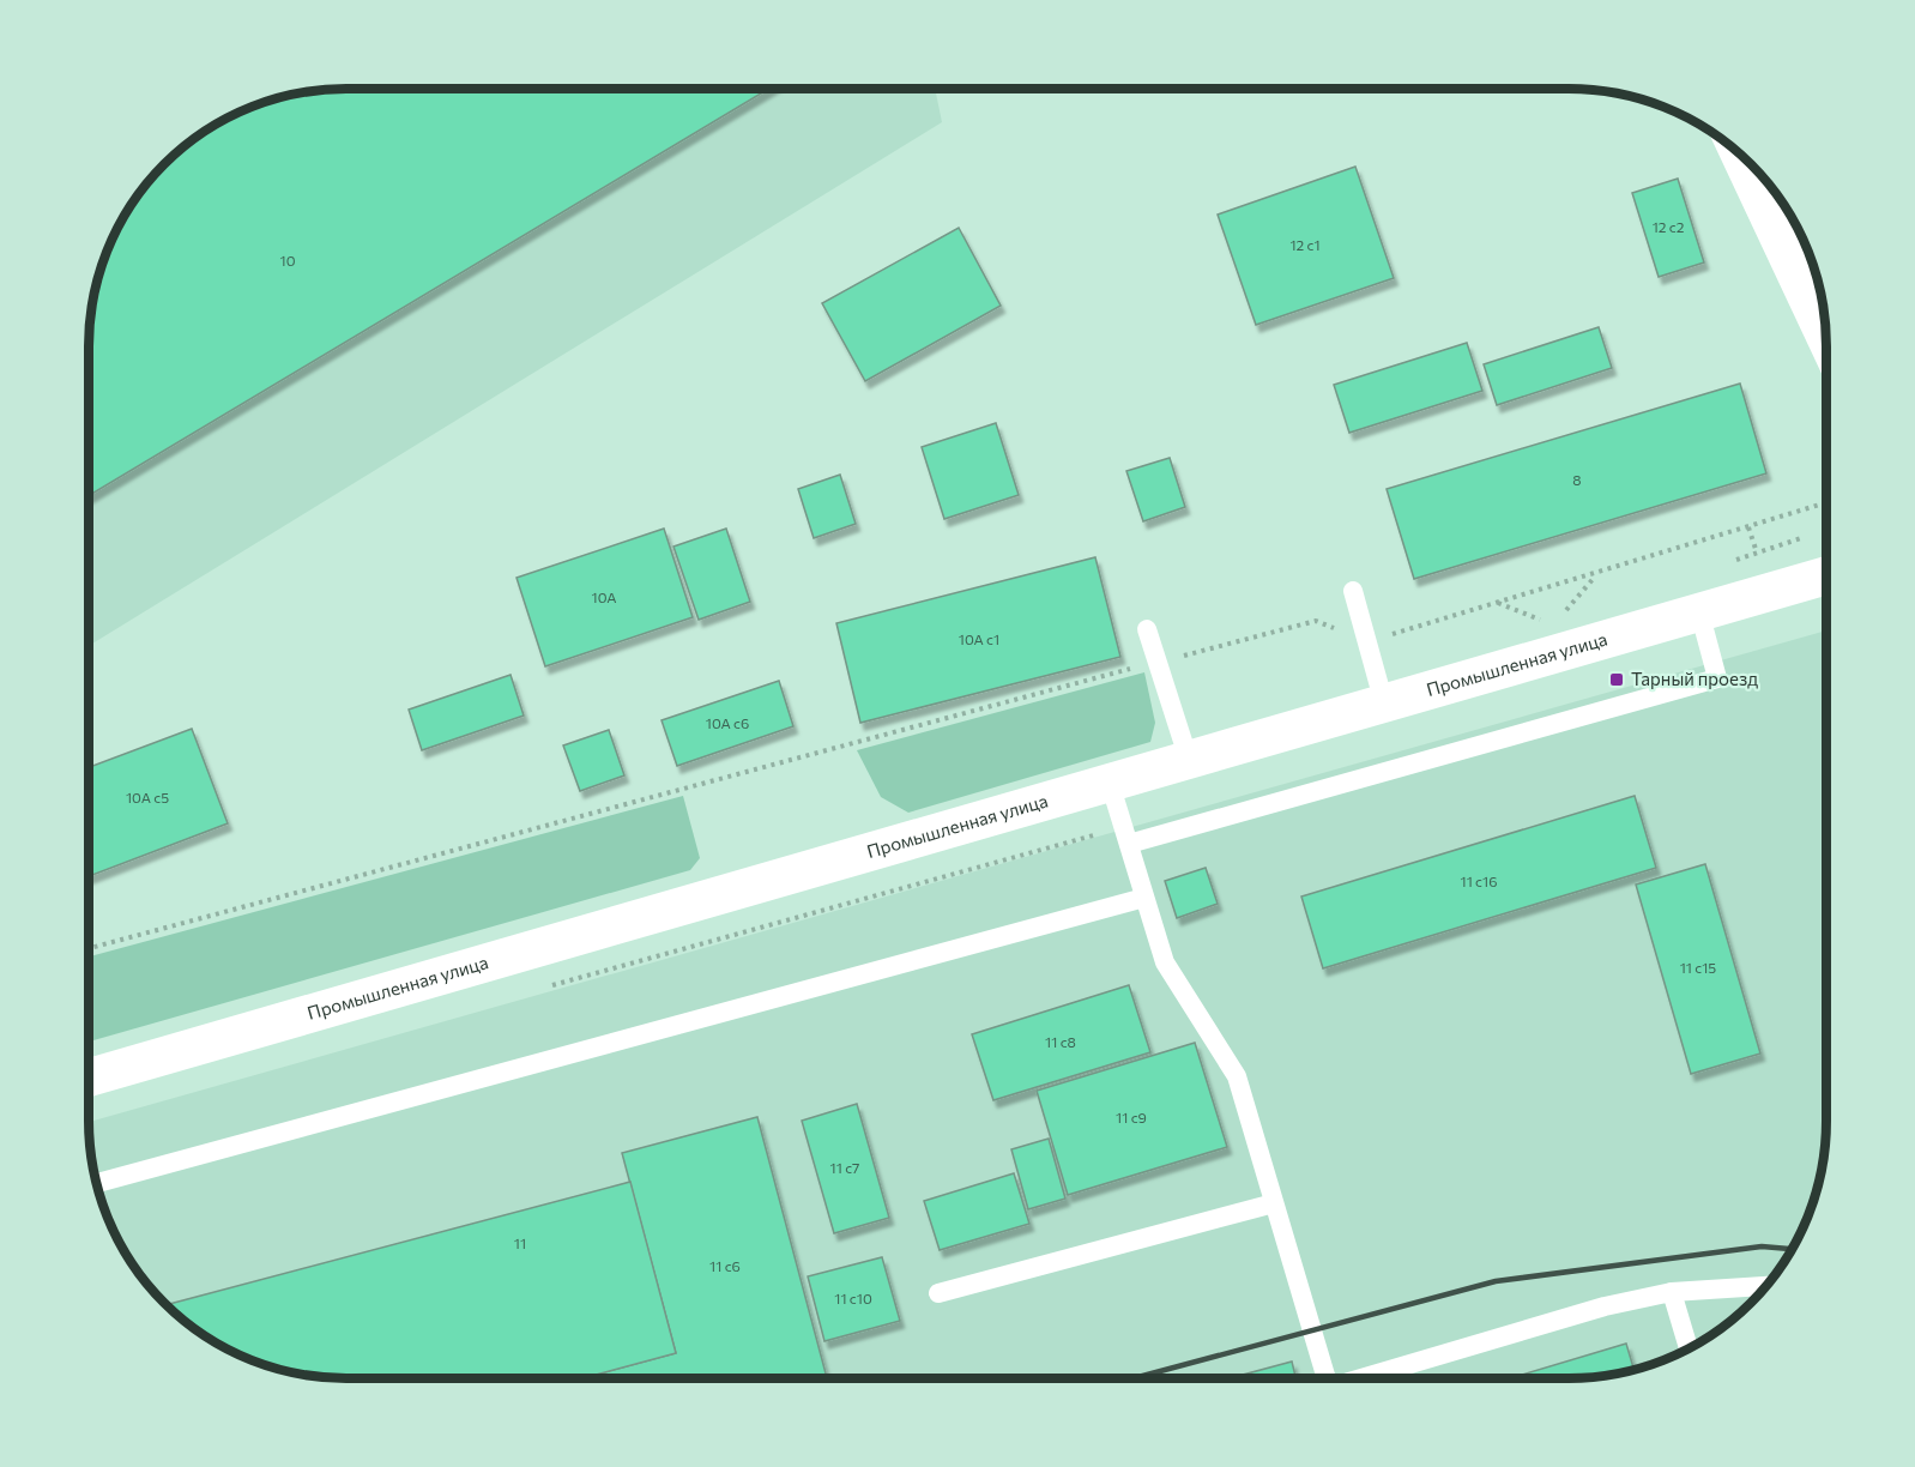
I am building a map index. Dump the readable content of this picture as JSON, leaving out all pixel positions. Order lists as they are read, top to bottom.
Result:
{
  "streets": {
    "street": ["Промышленная улица"]
  },
  "places": {
    "transit": ["Тарный проезд"]
  },
  "house_numbers": [
    "12 с2",
    "12 с1",
    "10",
    "8",
    "10А",
    "10А с1",
    "10А с6",
    "10А с5",
    "11 с16",
    "11 с15",
    "11 с8",
    "11 с9",
    "11 с7",
    "11",
    "11 с6",
    "11 с10"
  ]
}
